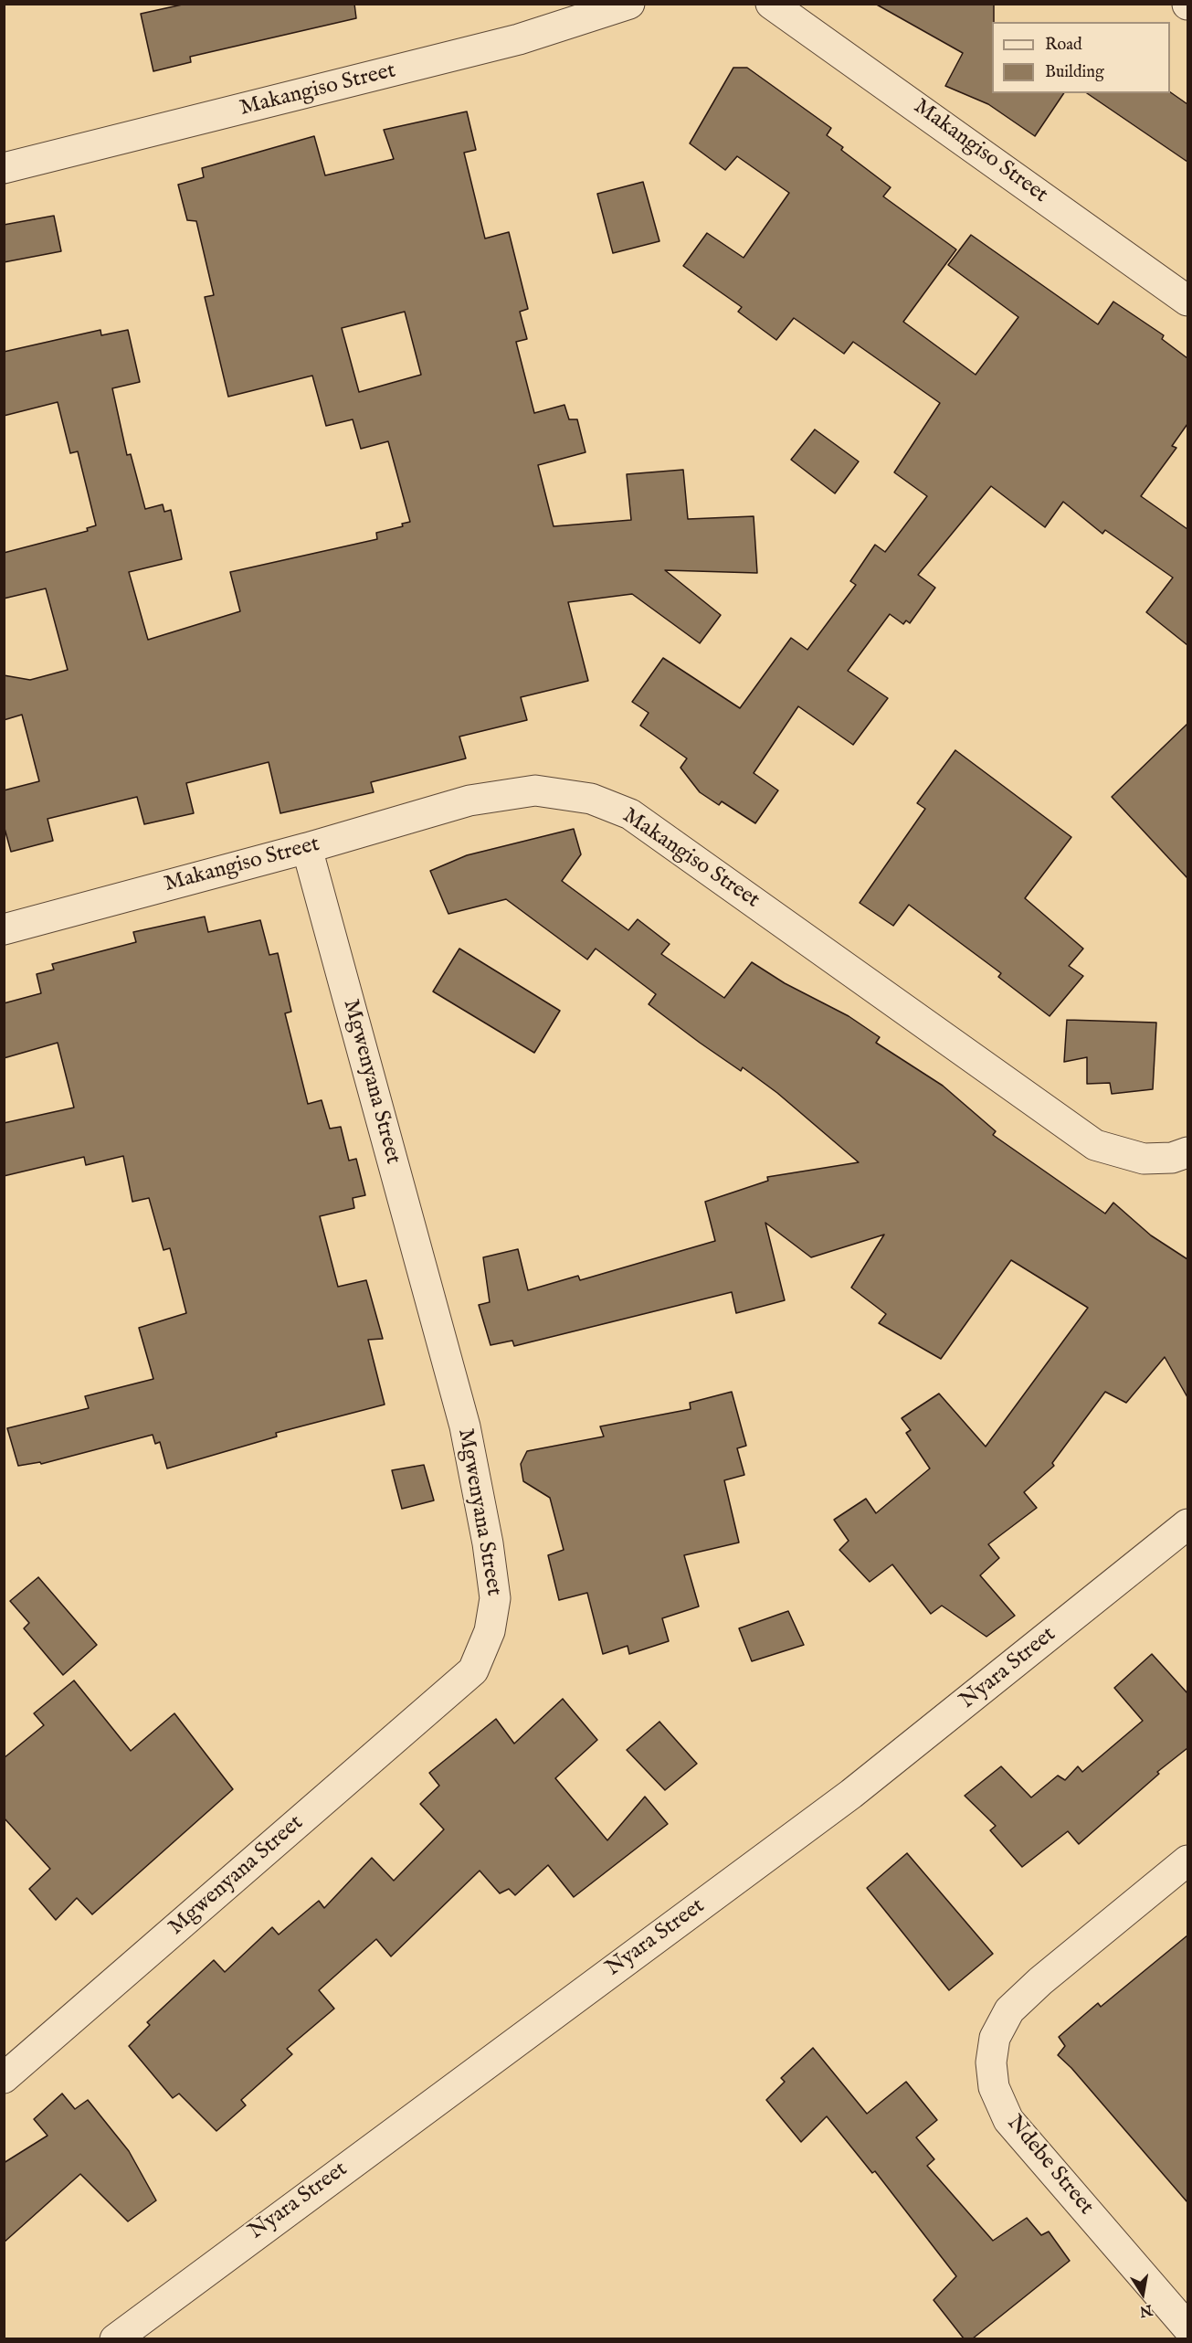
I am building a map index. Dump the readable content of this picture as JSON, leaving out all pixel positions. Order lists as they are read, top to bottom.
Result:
{
  "streets": {
    "street": [
      "Makangiso Street",
      "Mgwenyana Street",
      "Nyara Street",
      "Ndebe Street"
    ]
  },
  "crossings": [
    ["Makangiso Street", "Mgwenyana Street"]
  ],
  "legend": ["Road", "Building"],
  "north": "bottom"
}
